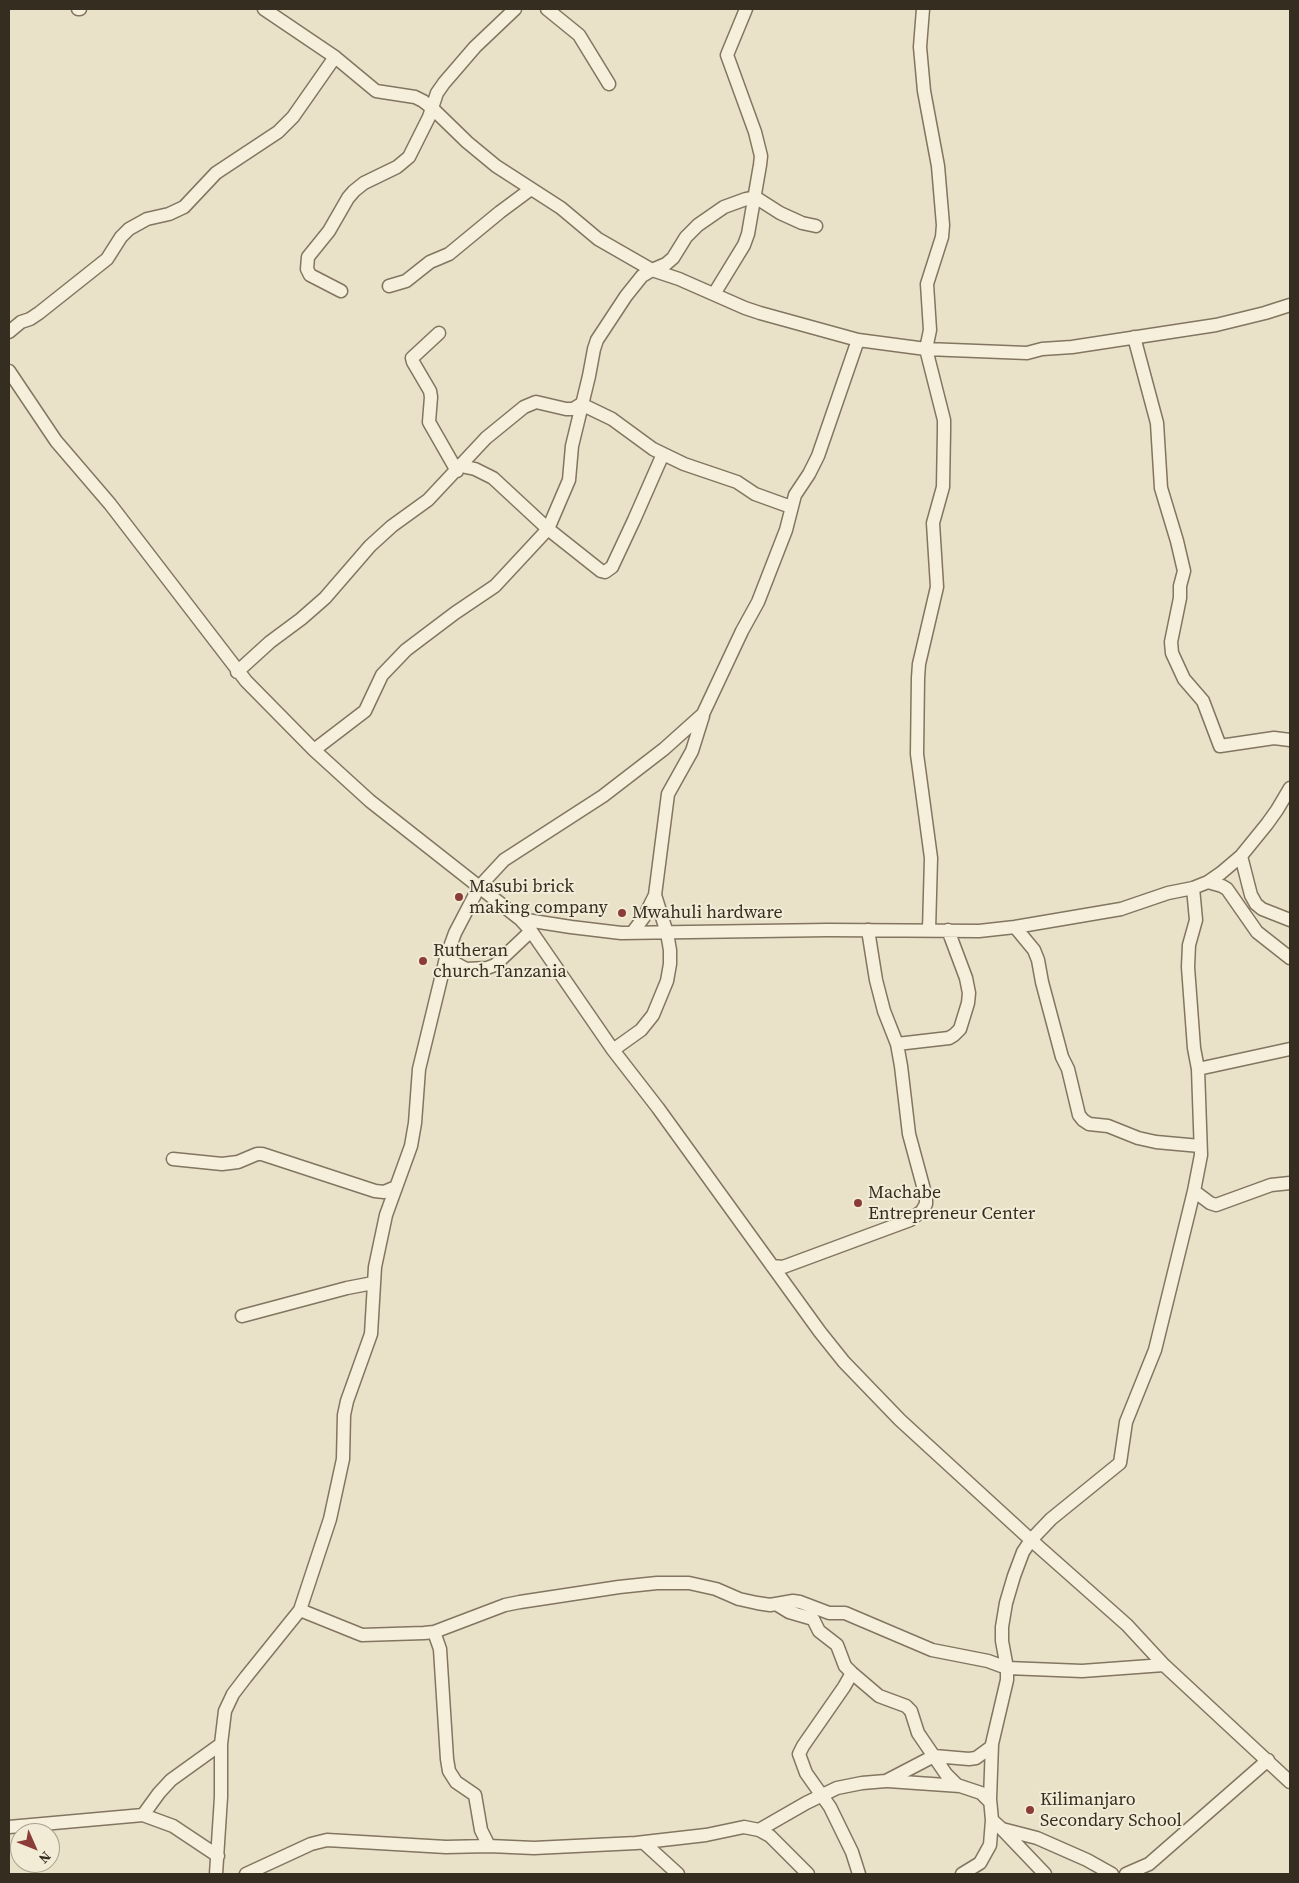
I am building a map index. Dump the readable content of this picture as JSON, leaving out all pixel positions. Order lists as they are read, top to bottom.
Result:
{
  "places": [
    "Masubi brick making company",
    "Mwahuli hardware",
    "Rutheran church Tanzania",
    "Machabe Entrepreneur Center",
    "Kilimanjaro Secondary School"
  ],
  "north": "bottom right"
}
